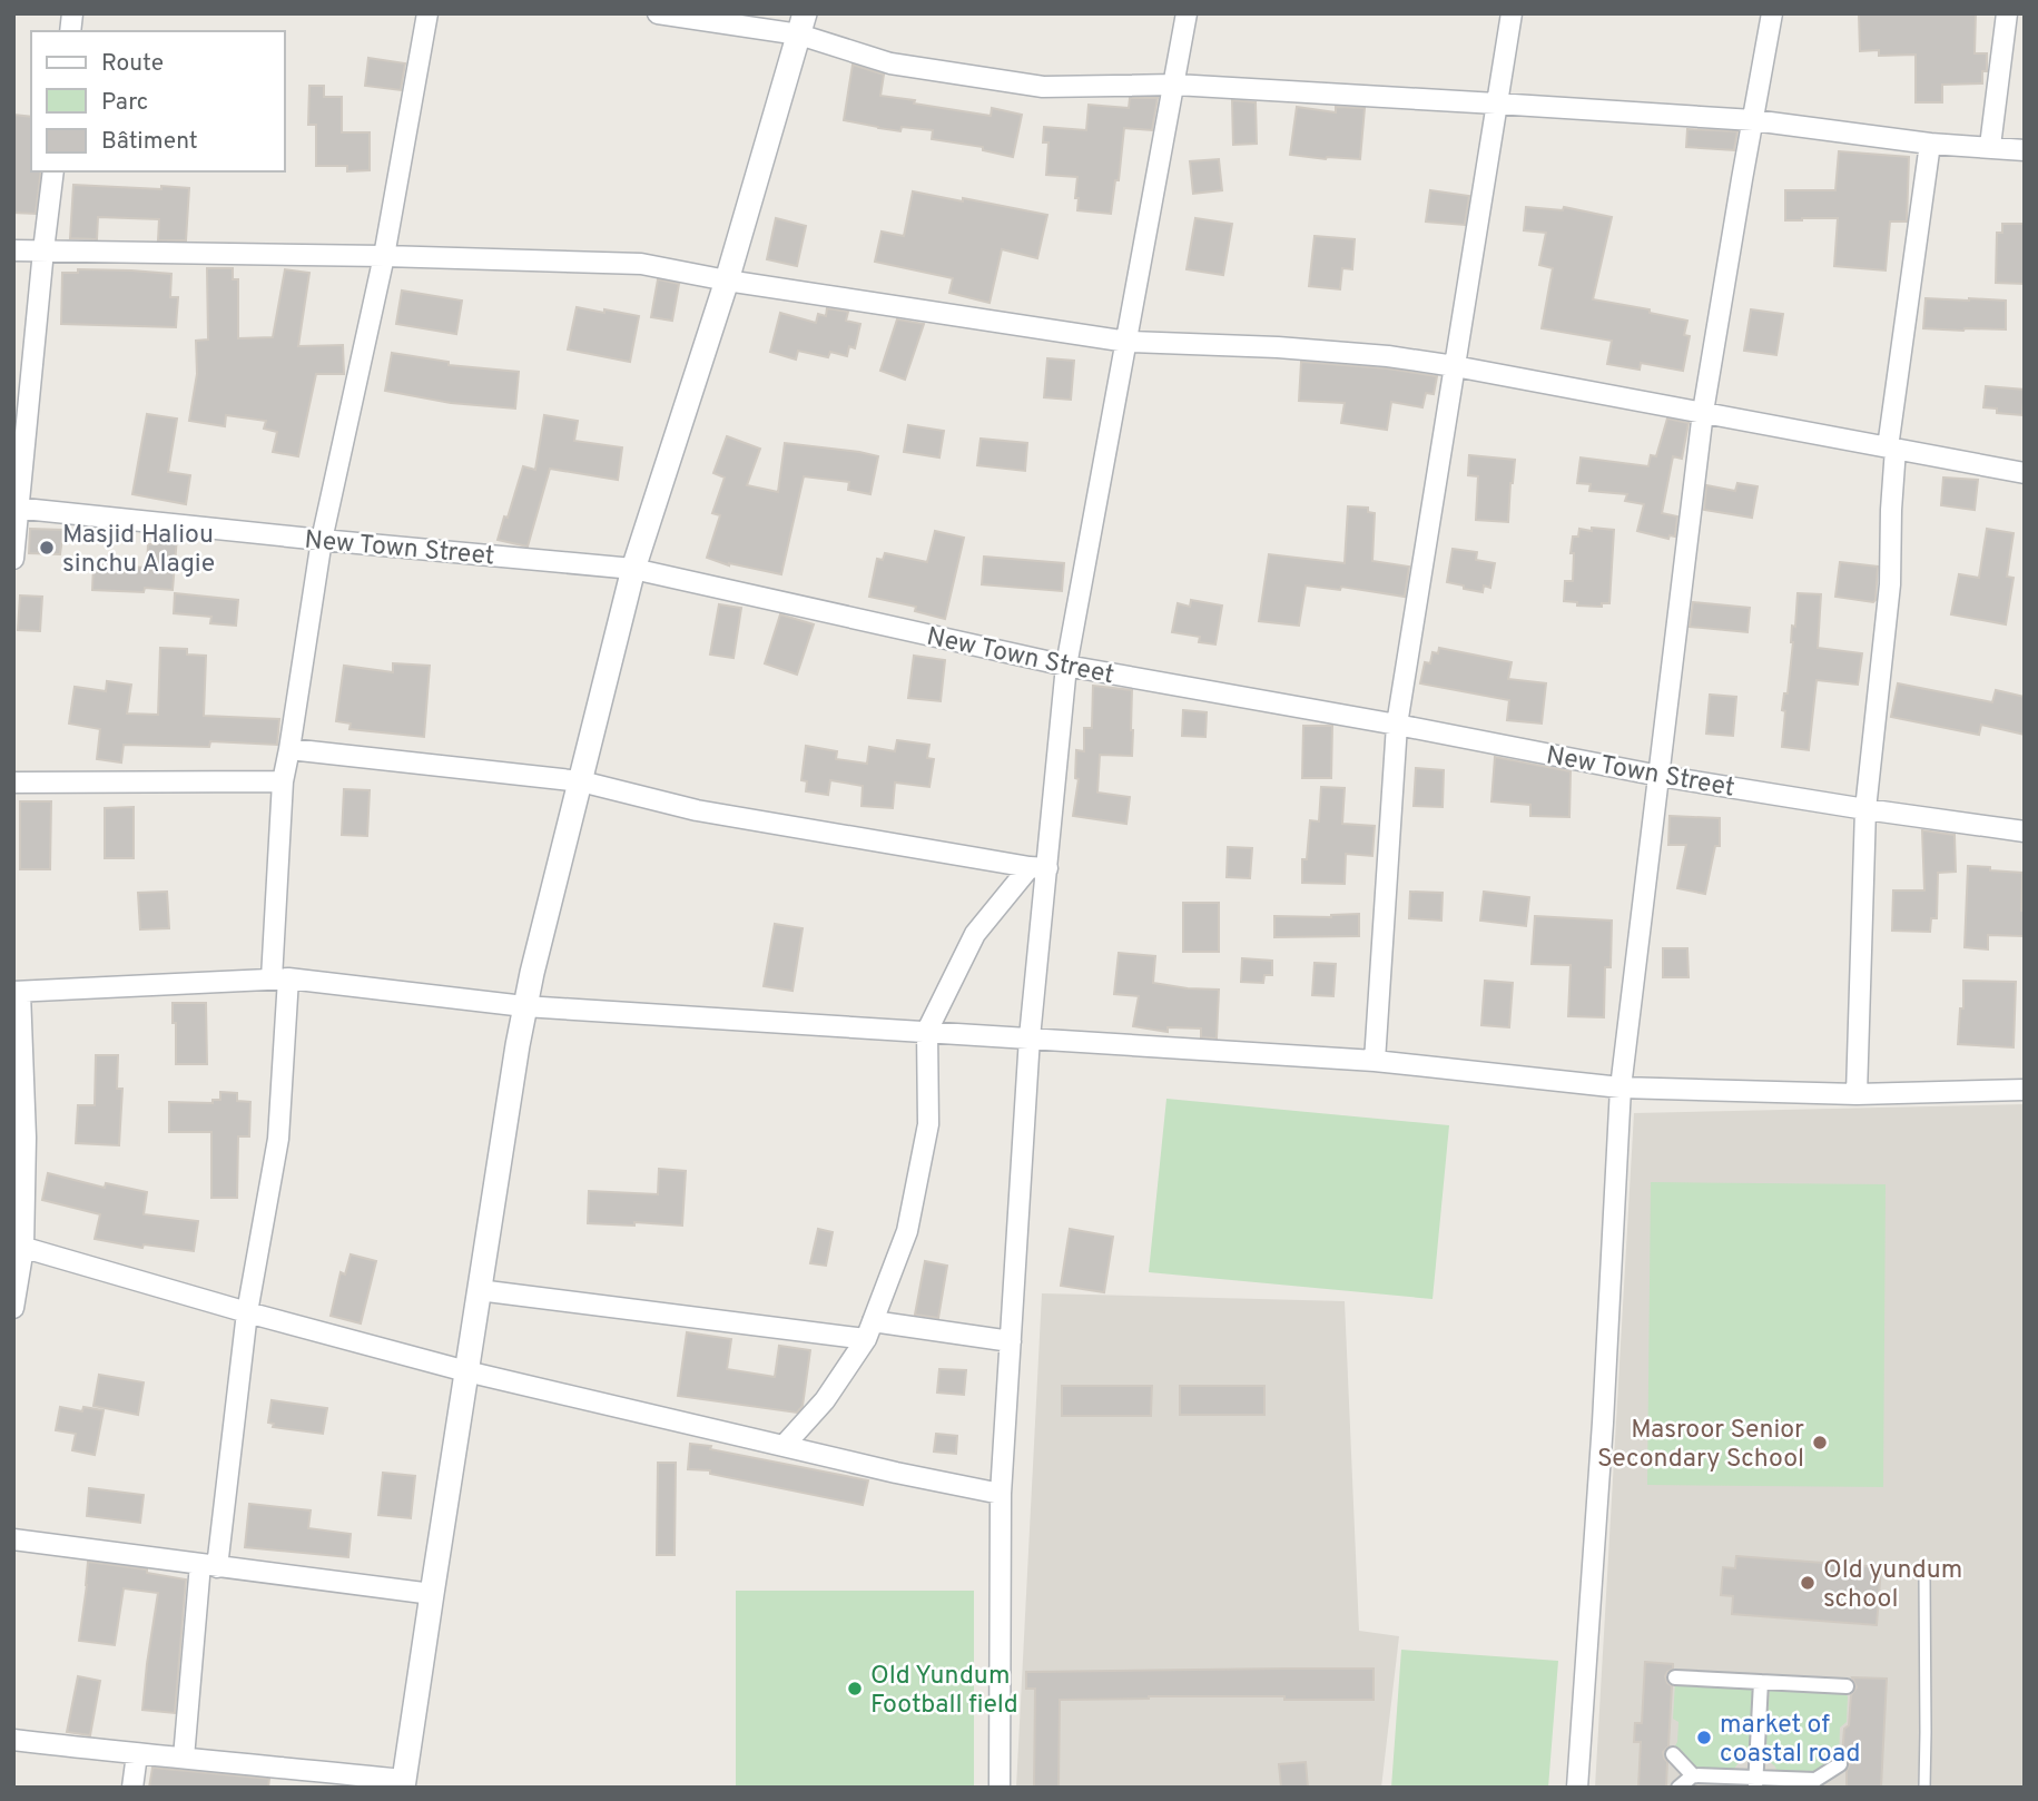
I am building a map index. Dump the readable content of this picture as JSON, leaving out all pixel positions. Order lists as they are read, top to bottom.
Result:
{
  "streets": {
    "street": ["New Town Street"]
  },
  "places": [
    "Masjid Haliou sinchu Alagie",
    "Masroor Senior Secondary School",
    "Old yundum school",
    "Old Yundum Football field",
    "market of coastal road"
  ],
  "legend": ["Route", "Parc", "Bâtiment"]
}
